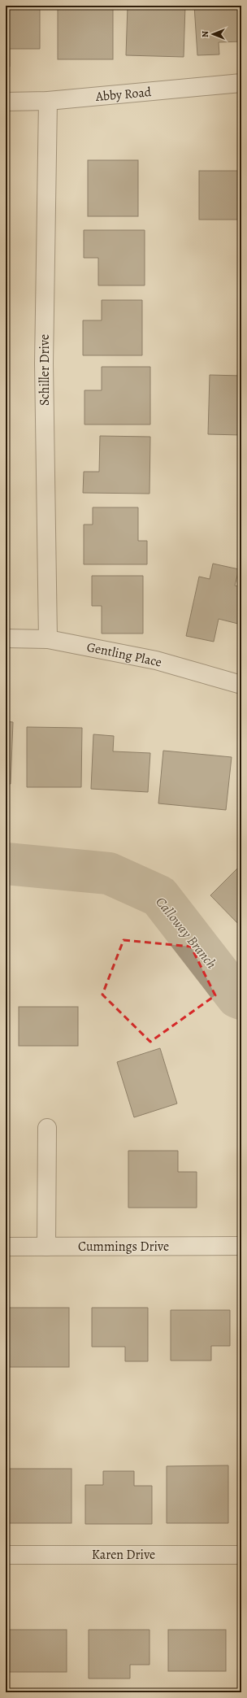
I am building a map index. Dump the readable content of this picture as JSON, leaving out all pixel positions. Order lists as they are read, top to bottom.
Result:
{
  "streets": {
    "street": [
      "Abby Road",
      "Schiller Drive",
      "Gentling Place",
      "Cummings Drive",
      "Karen Drive"
    ]
  },
  "crossings": [
    ["Abby Road", "Schiller Drive"],
    ["Schiller Drive", "Gentling Place"]
  ],
  "water": ["Calloway Branch"],
  "north": "left"
}
